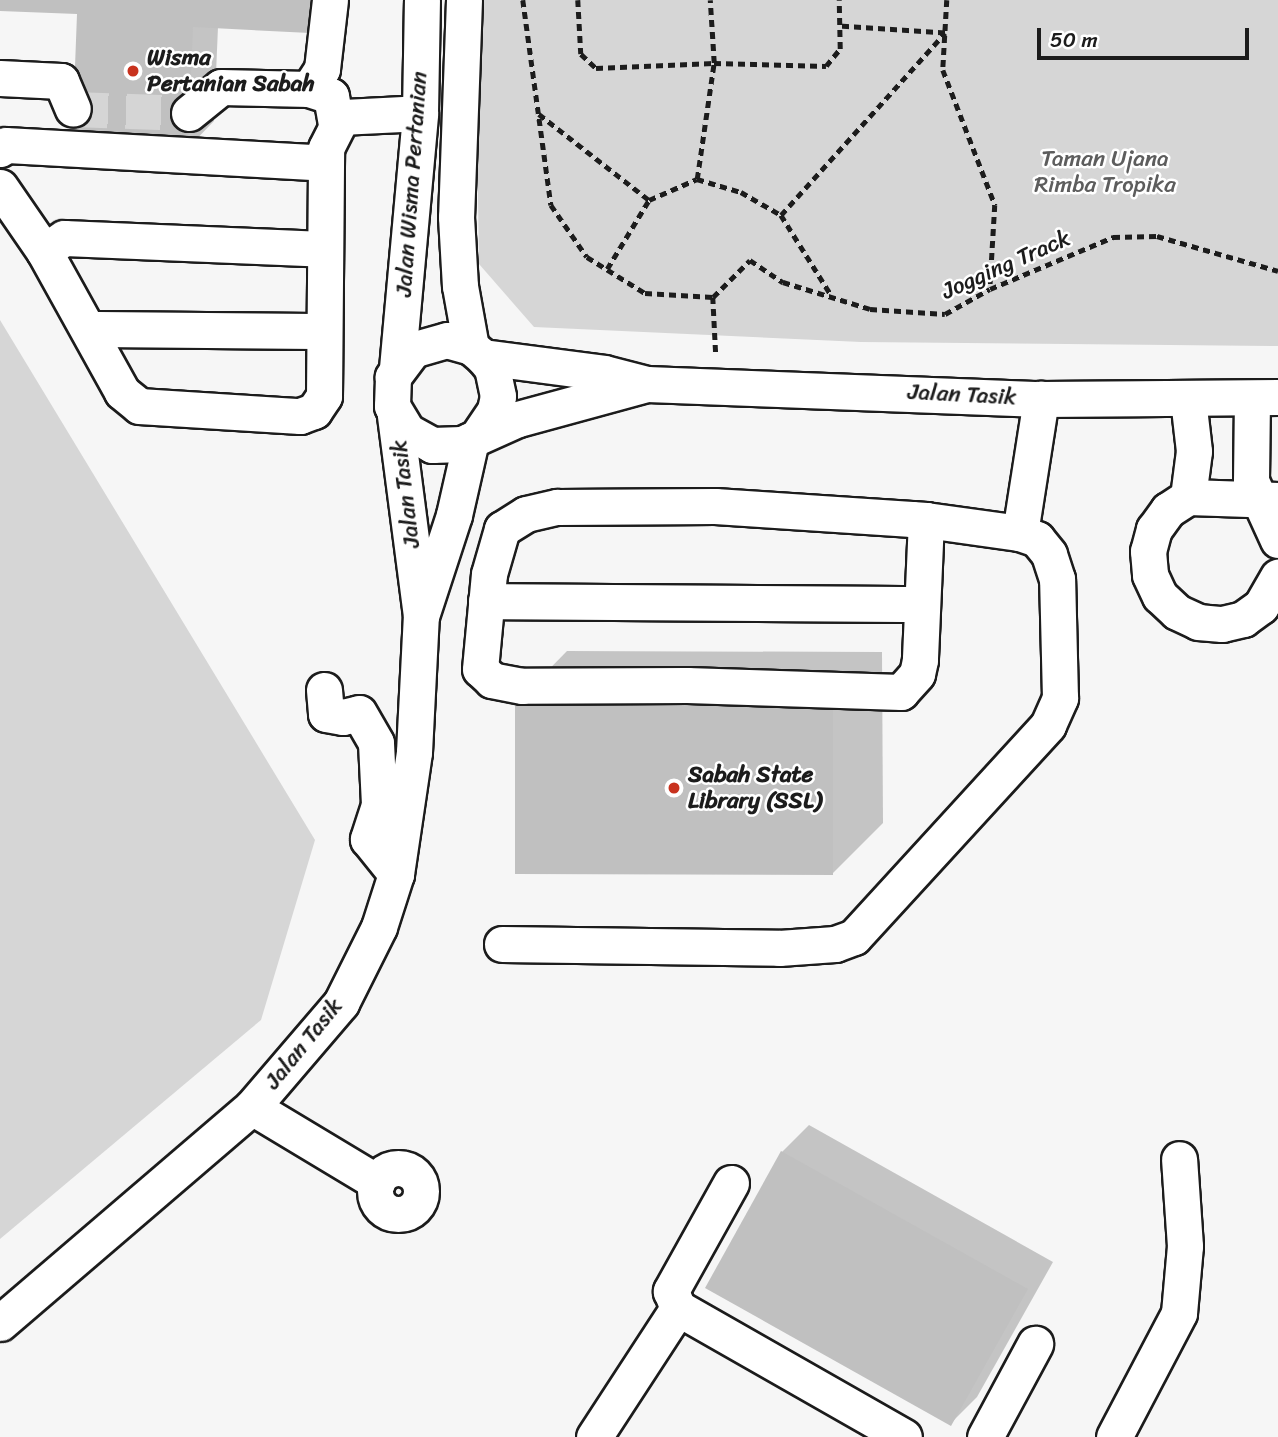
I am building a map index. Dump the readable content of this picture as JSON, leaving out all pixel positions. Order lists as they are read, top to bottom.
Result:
{
  "streets": {
    "street": ["Jalan Wisma Pertanian", "Jalan Tasik"],
    "path": ["Jogging Track"]
  },
  "crossings": [
    ["Jalan Wisma Pertanian", "Jalan Tasik"]
  ],
  "parks": ["Taman Ujana Rimba Tropika"],
  "places": ["Wisma Pertanian Sabah", "Sabah State Library (SSL)"],
  "scale_bar": "50 m"
}
